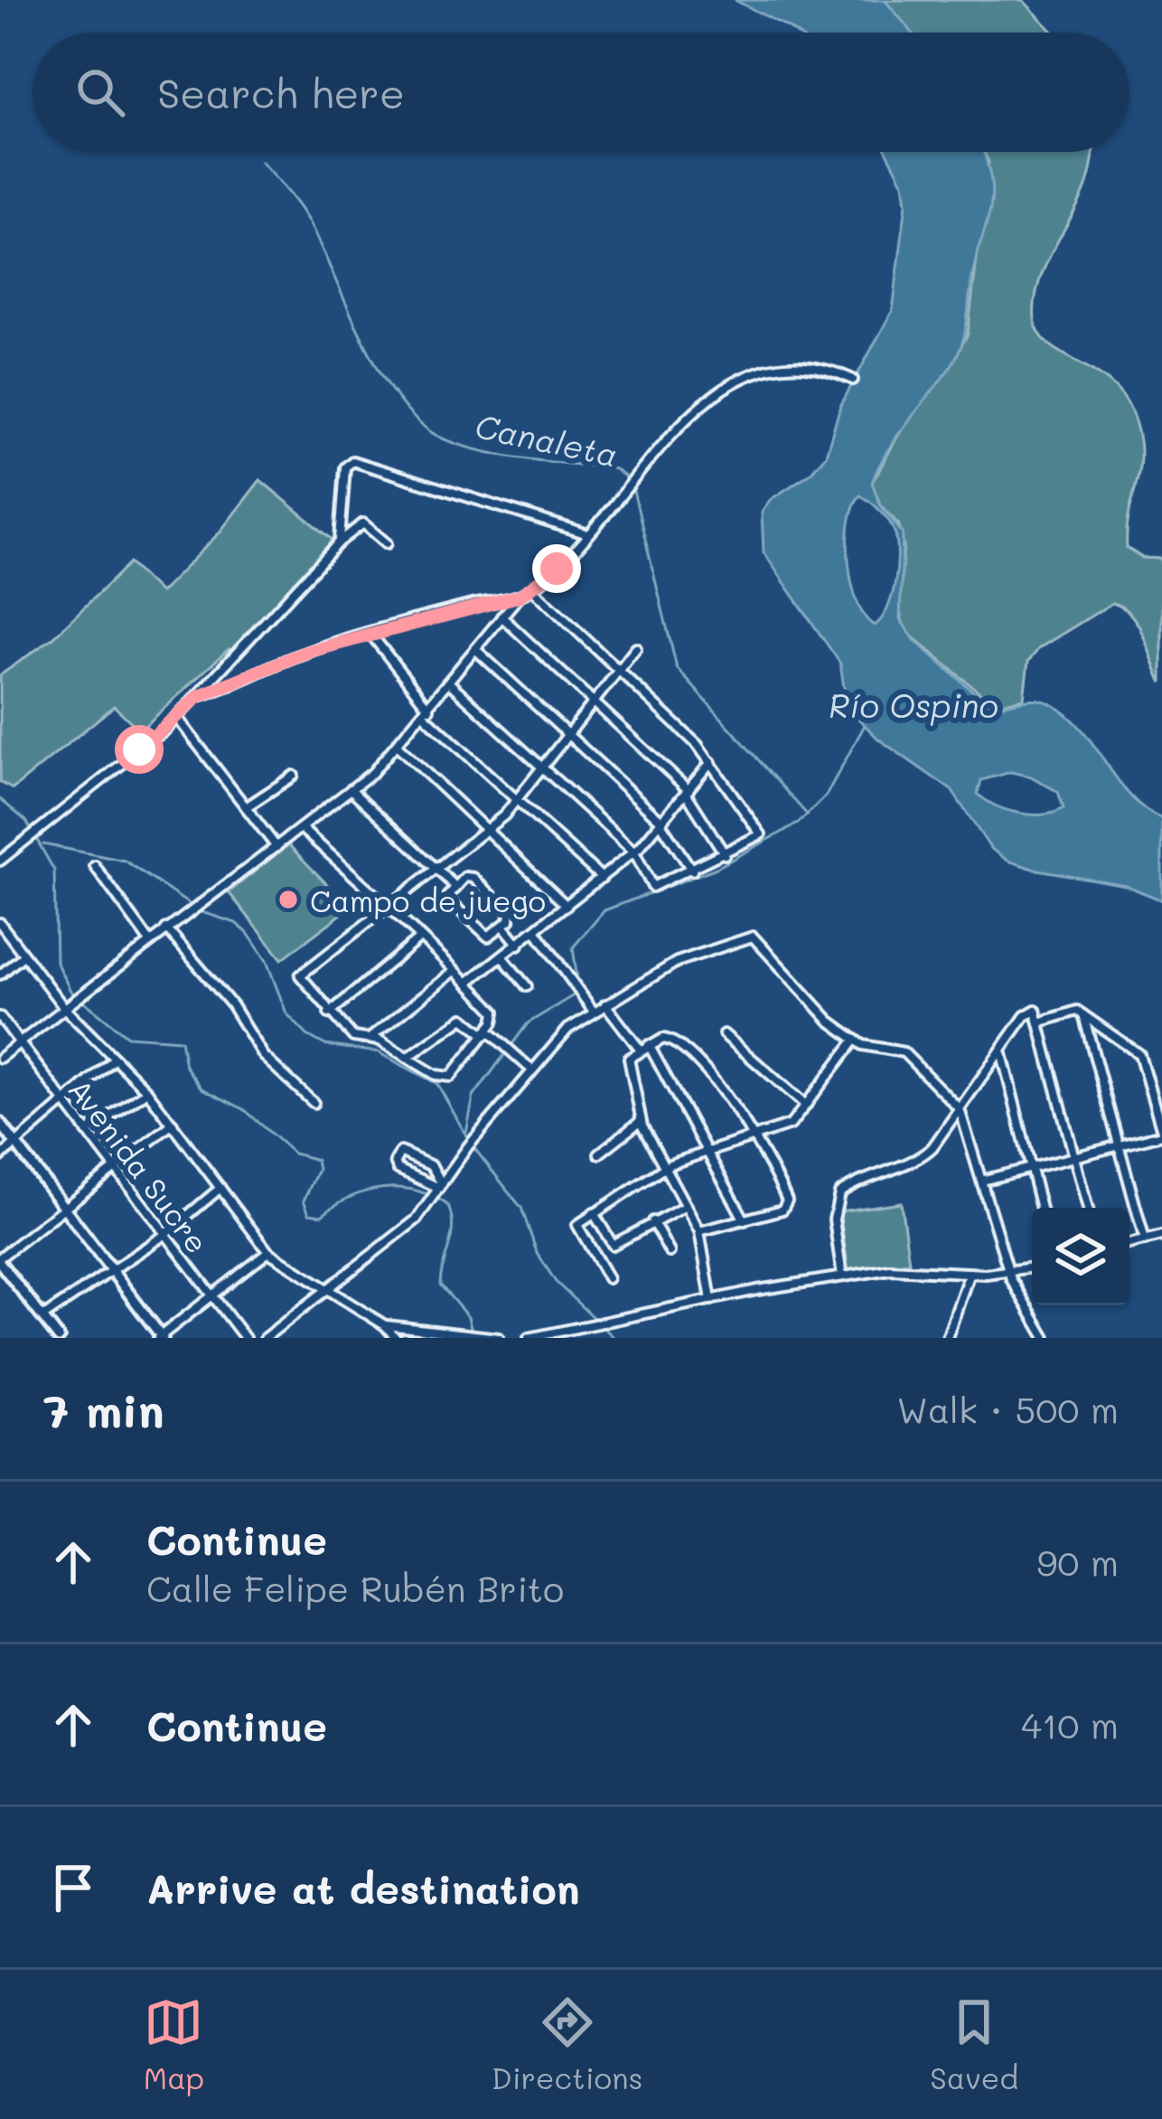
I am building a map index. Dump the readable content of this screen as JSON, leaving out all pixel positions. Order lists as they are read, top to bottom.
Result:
{
  "streets": {
    "street": ["Avenida Sucre"]
  },
  "water": ["Canaleta", "Río Ospino"],
  "places": ["Campo de juego"],
  "page": {
    "search": "Search here",
    "heading": ["7 min", "Walk · 500 m"],
    "list": [
      ["Continue", "Calle Felipe Rubén Brito", "90 m"],
      ["Continue", "410 m"],
      "Arrive at destination"
    ],
    "nav": ["Map", "Directions", "Saved"]
  }
}
